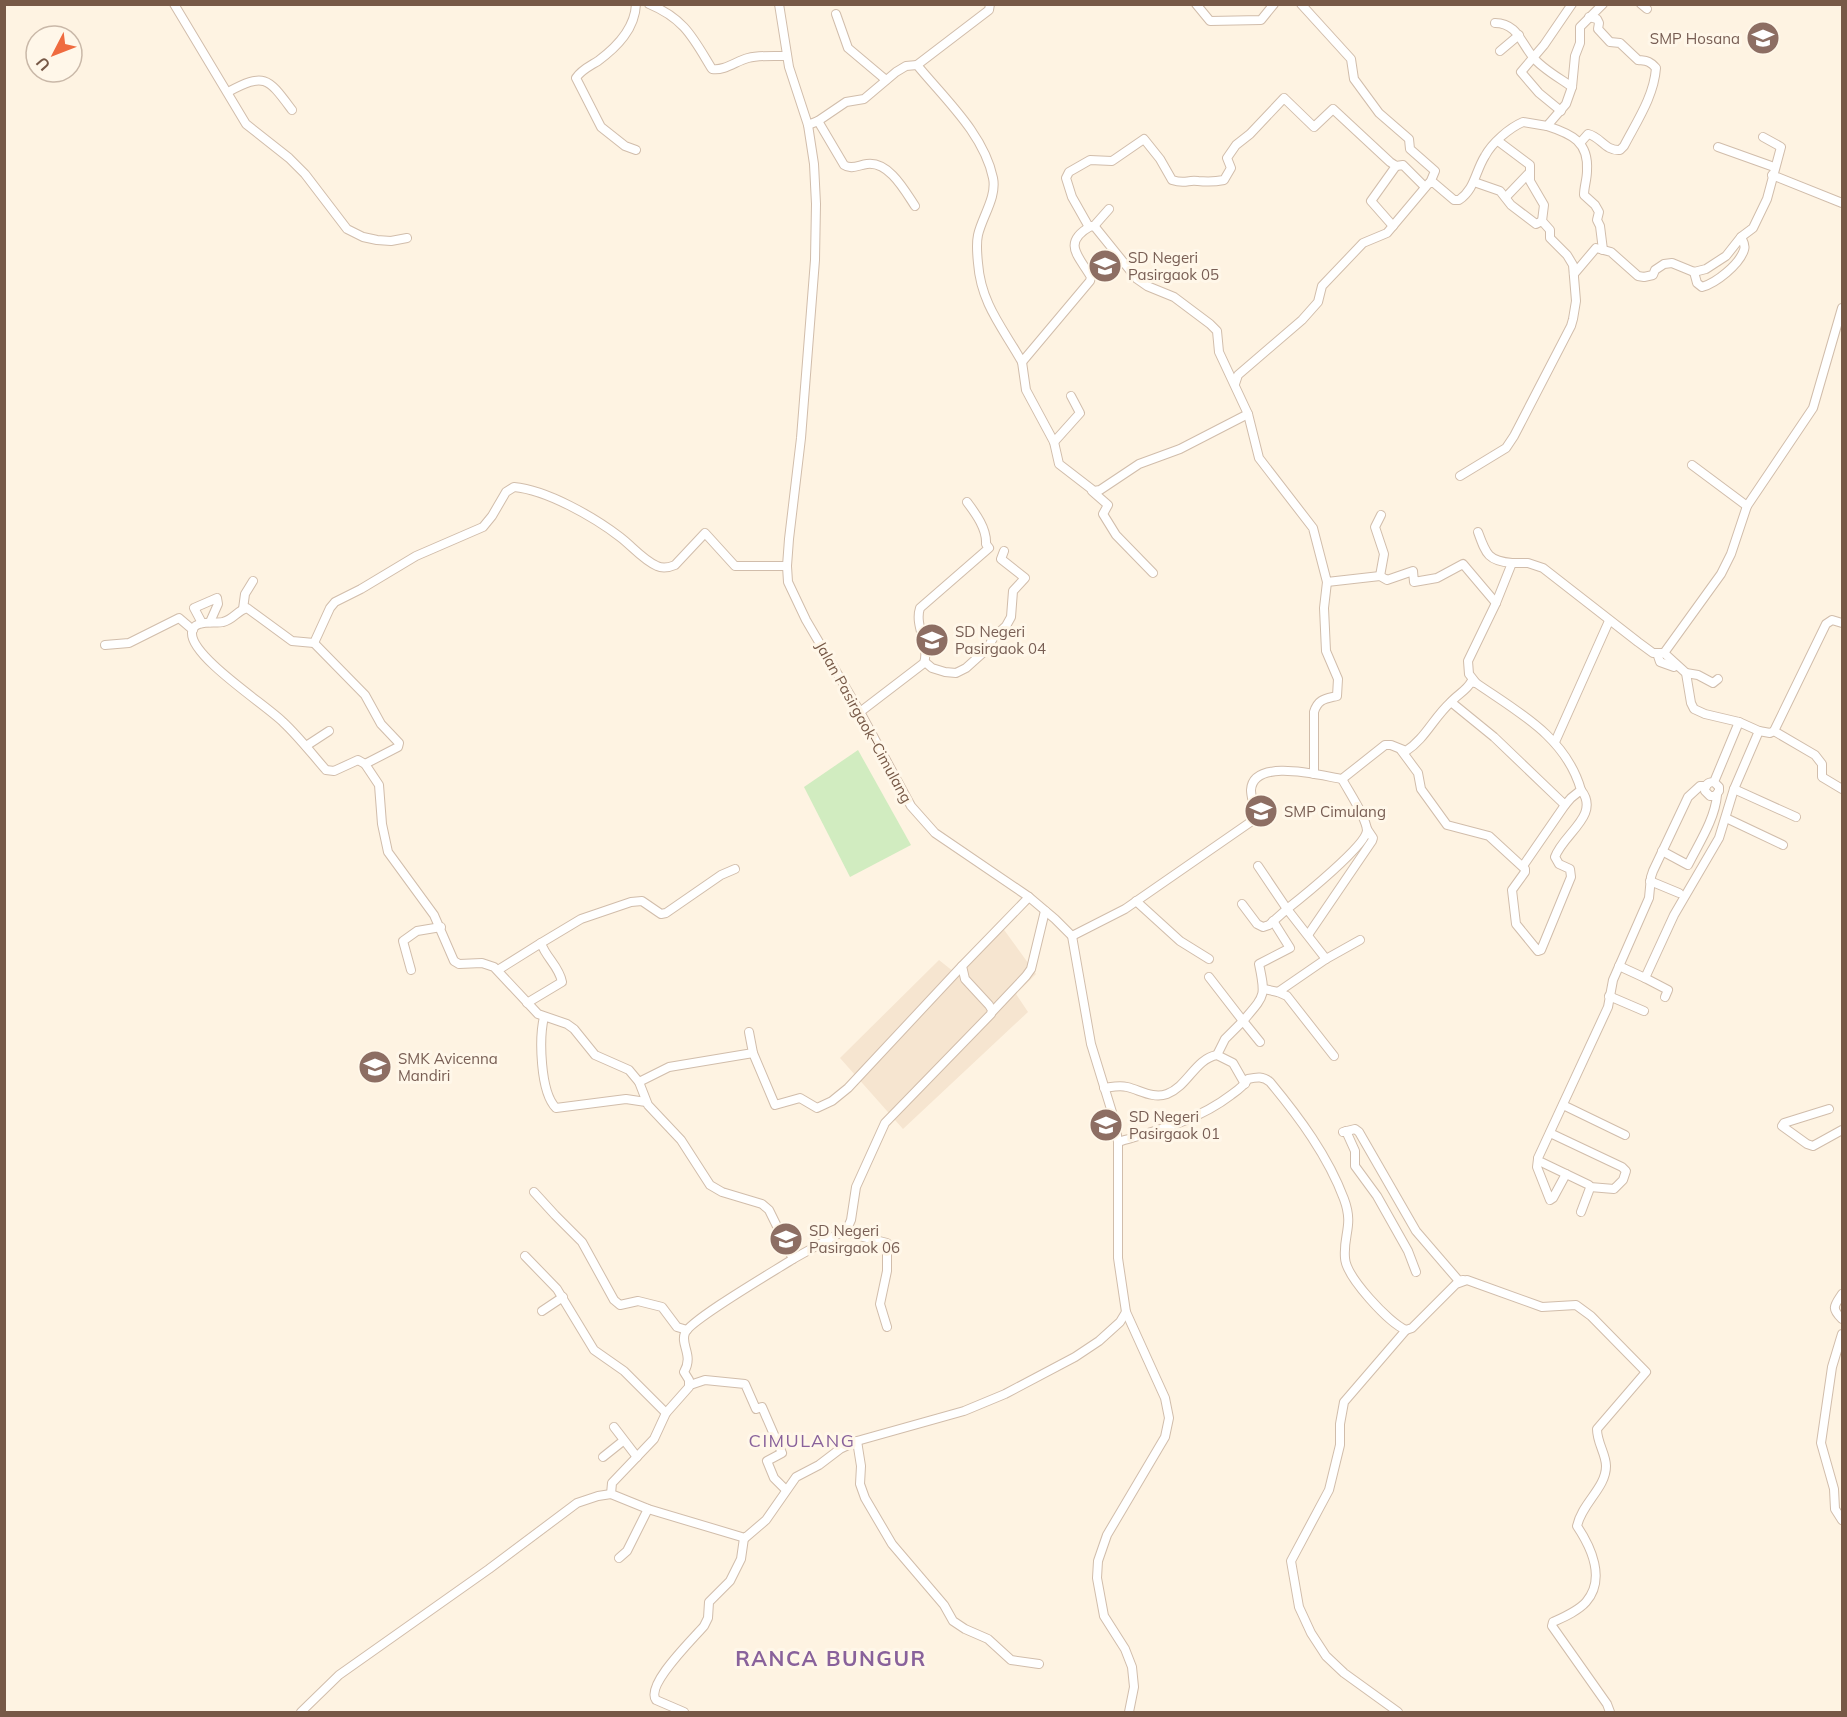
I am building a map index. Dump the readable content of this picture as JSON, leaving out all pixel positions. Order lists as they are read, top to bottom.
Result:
{
  "streets": {
    "street": ["Jalan Pasirgaok–Cimulang"]
  },
  "districts": ["CIMULANG", "RANCA BUNGUR"],
  "places": {
    "school or university": [
      "SMP Hosana",
      "SD Negeri Pasirgaok 05",
      "SD Negeri Pasirgaok 04",
      "SMP Cimulang",
      "SMK Avicenna Mandiri",
      "SD Negeri Pasirgaok 01",
      "SD Negeri Pasirgaok 06"
    ]
  },
  "north": "bottom left"
}
